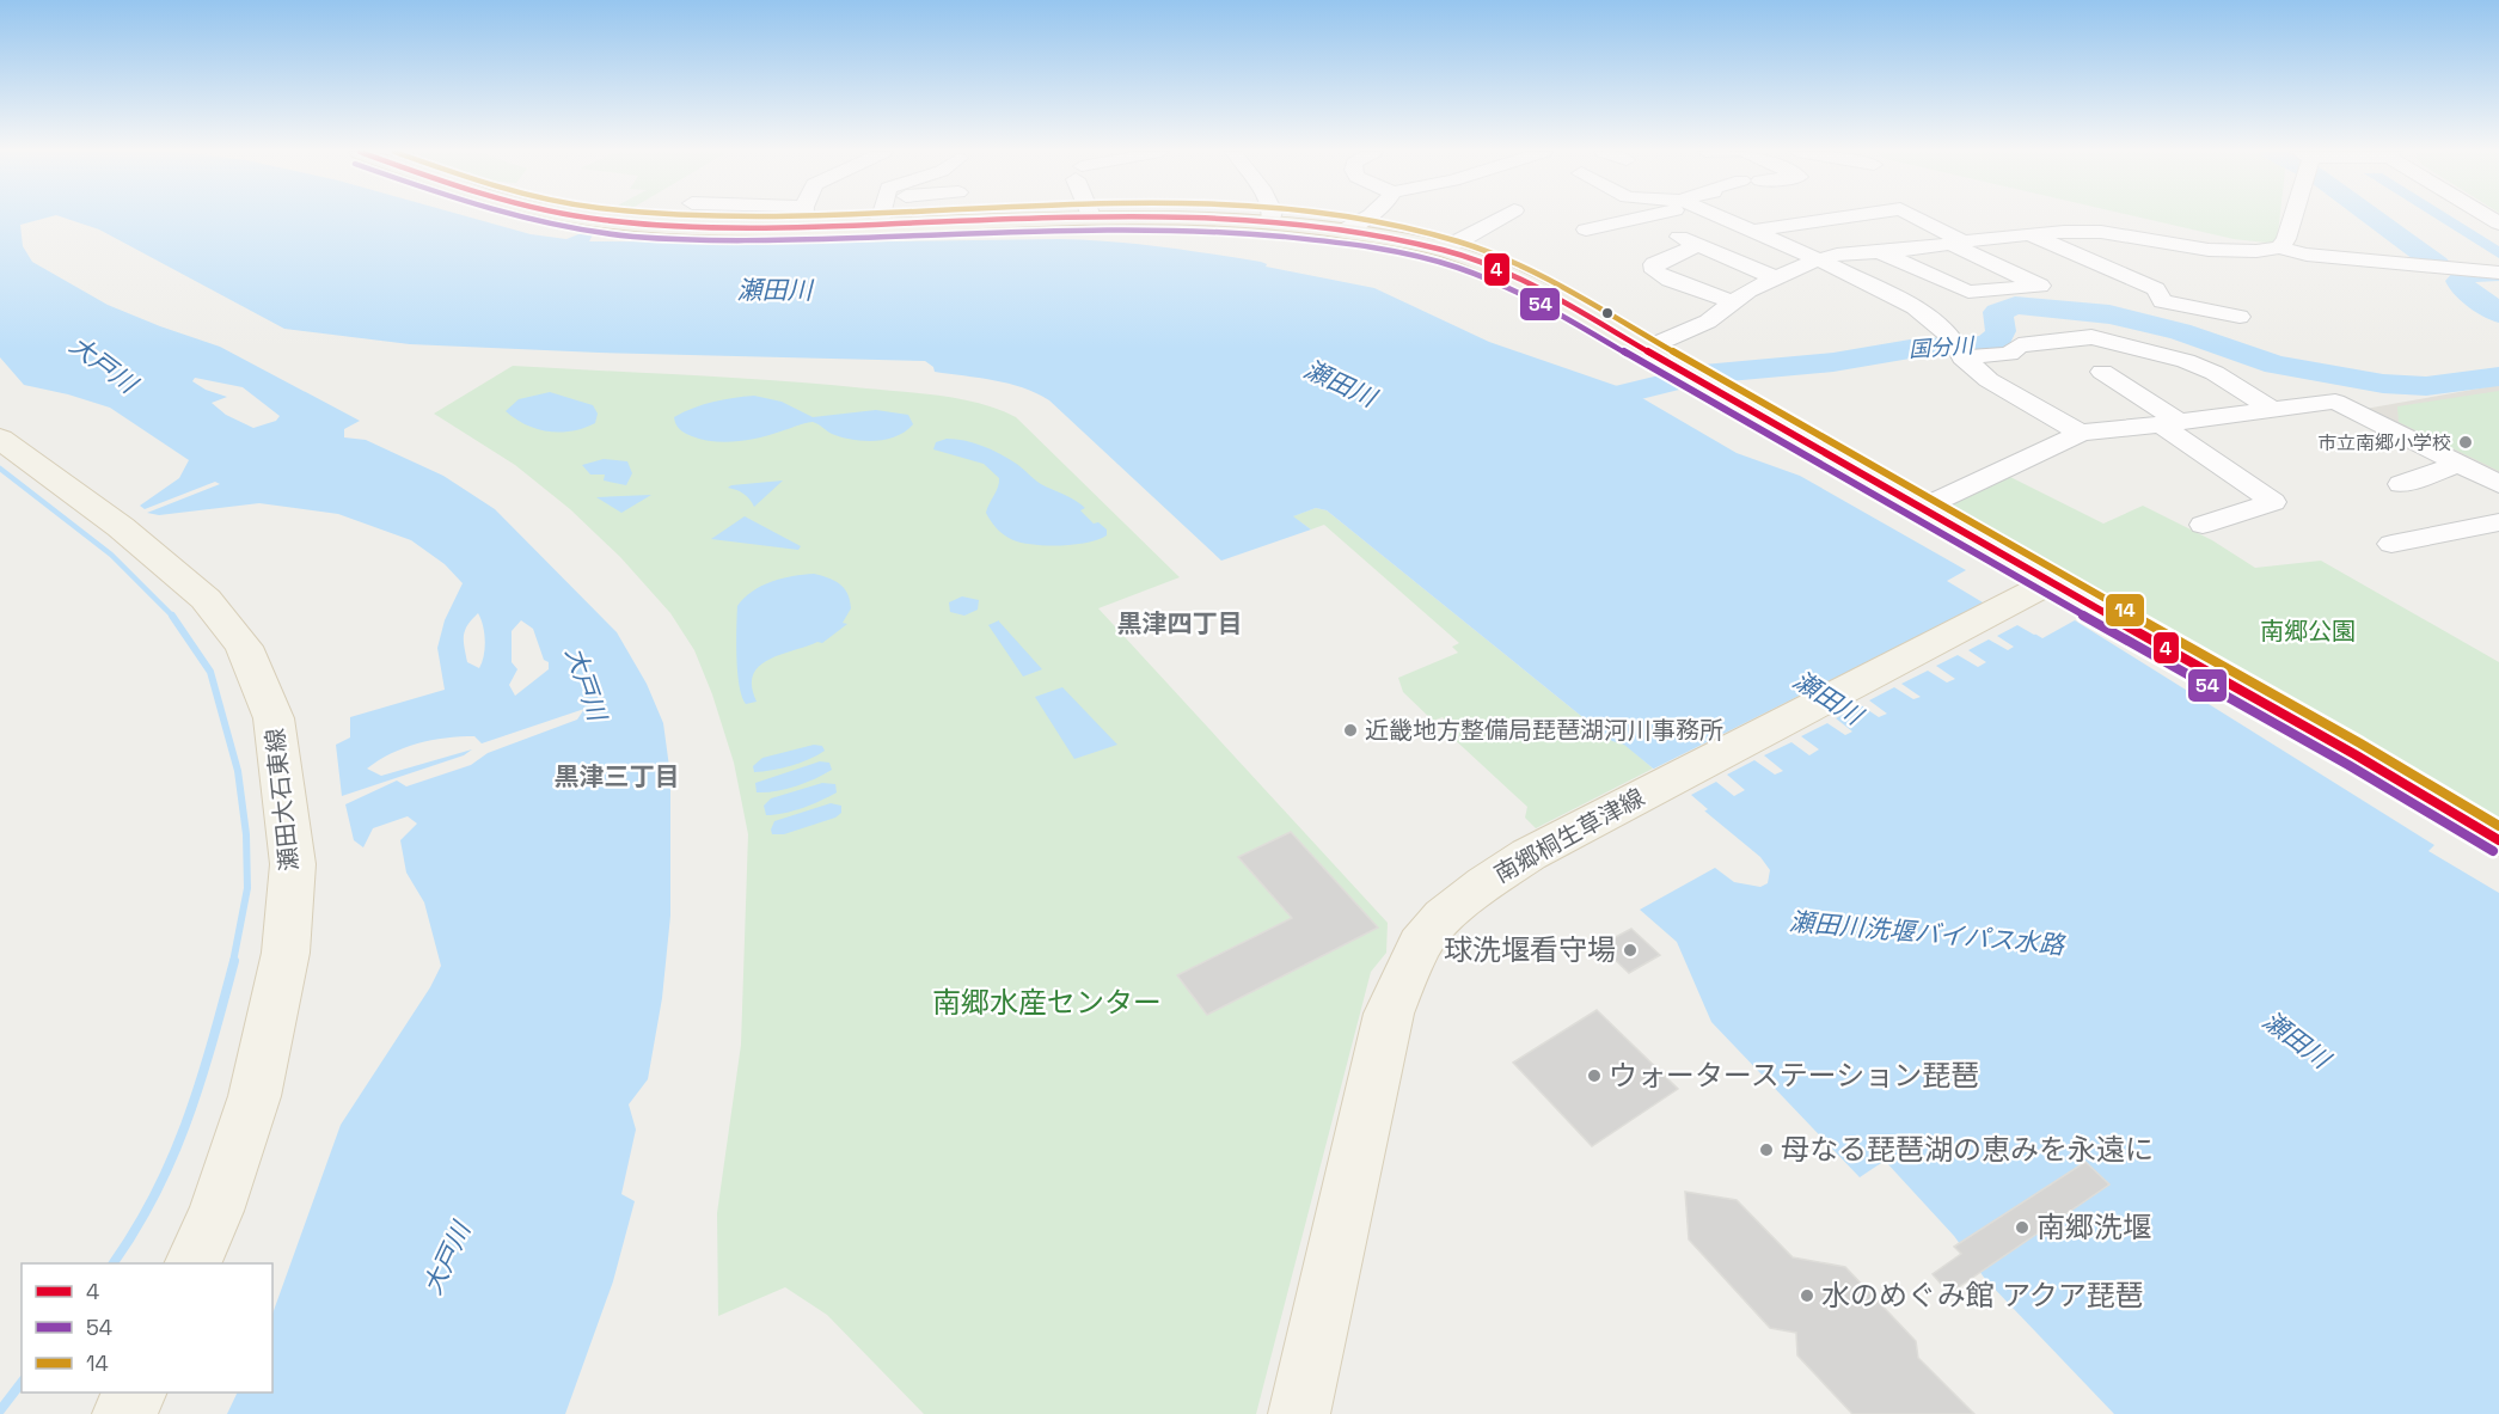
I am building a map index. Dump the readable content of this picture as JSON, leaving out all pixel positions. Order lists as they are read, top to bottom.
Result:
{
  "streets": {
    "main road": ["瀬田大石東線", "南郷桐生草津線"]
  },
  "districts": ["黒津四丁目", "黒津三丁目"],
  "water": [
    "瀬田川",
    "国分川",
    "大戸川",
    "瀬田川洗堰バイパス水路"
  ],
  "parks": ["南郷公園", "南郷水産センター"],
  "places": [
    "市立南郷小学校",
    "近畿地方整備局琵琶湖河川事務所",
    "球洗堰看守場",
    "ウォーターステーション琵琶",
    "母なる琵琶湖の恵みを永遠に",
    "南郷洗堰",
    "水のめぐみ館 アクア琵琶"
  ],
  "lines": ["transit line 4", "transit line 54", "transit line 14"],
  "legend": ["4", "54", "14"]
}
